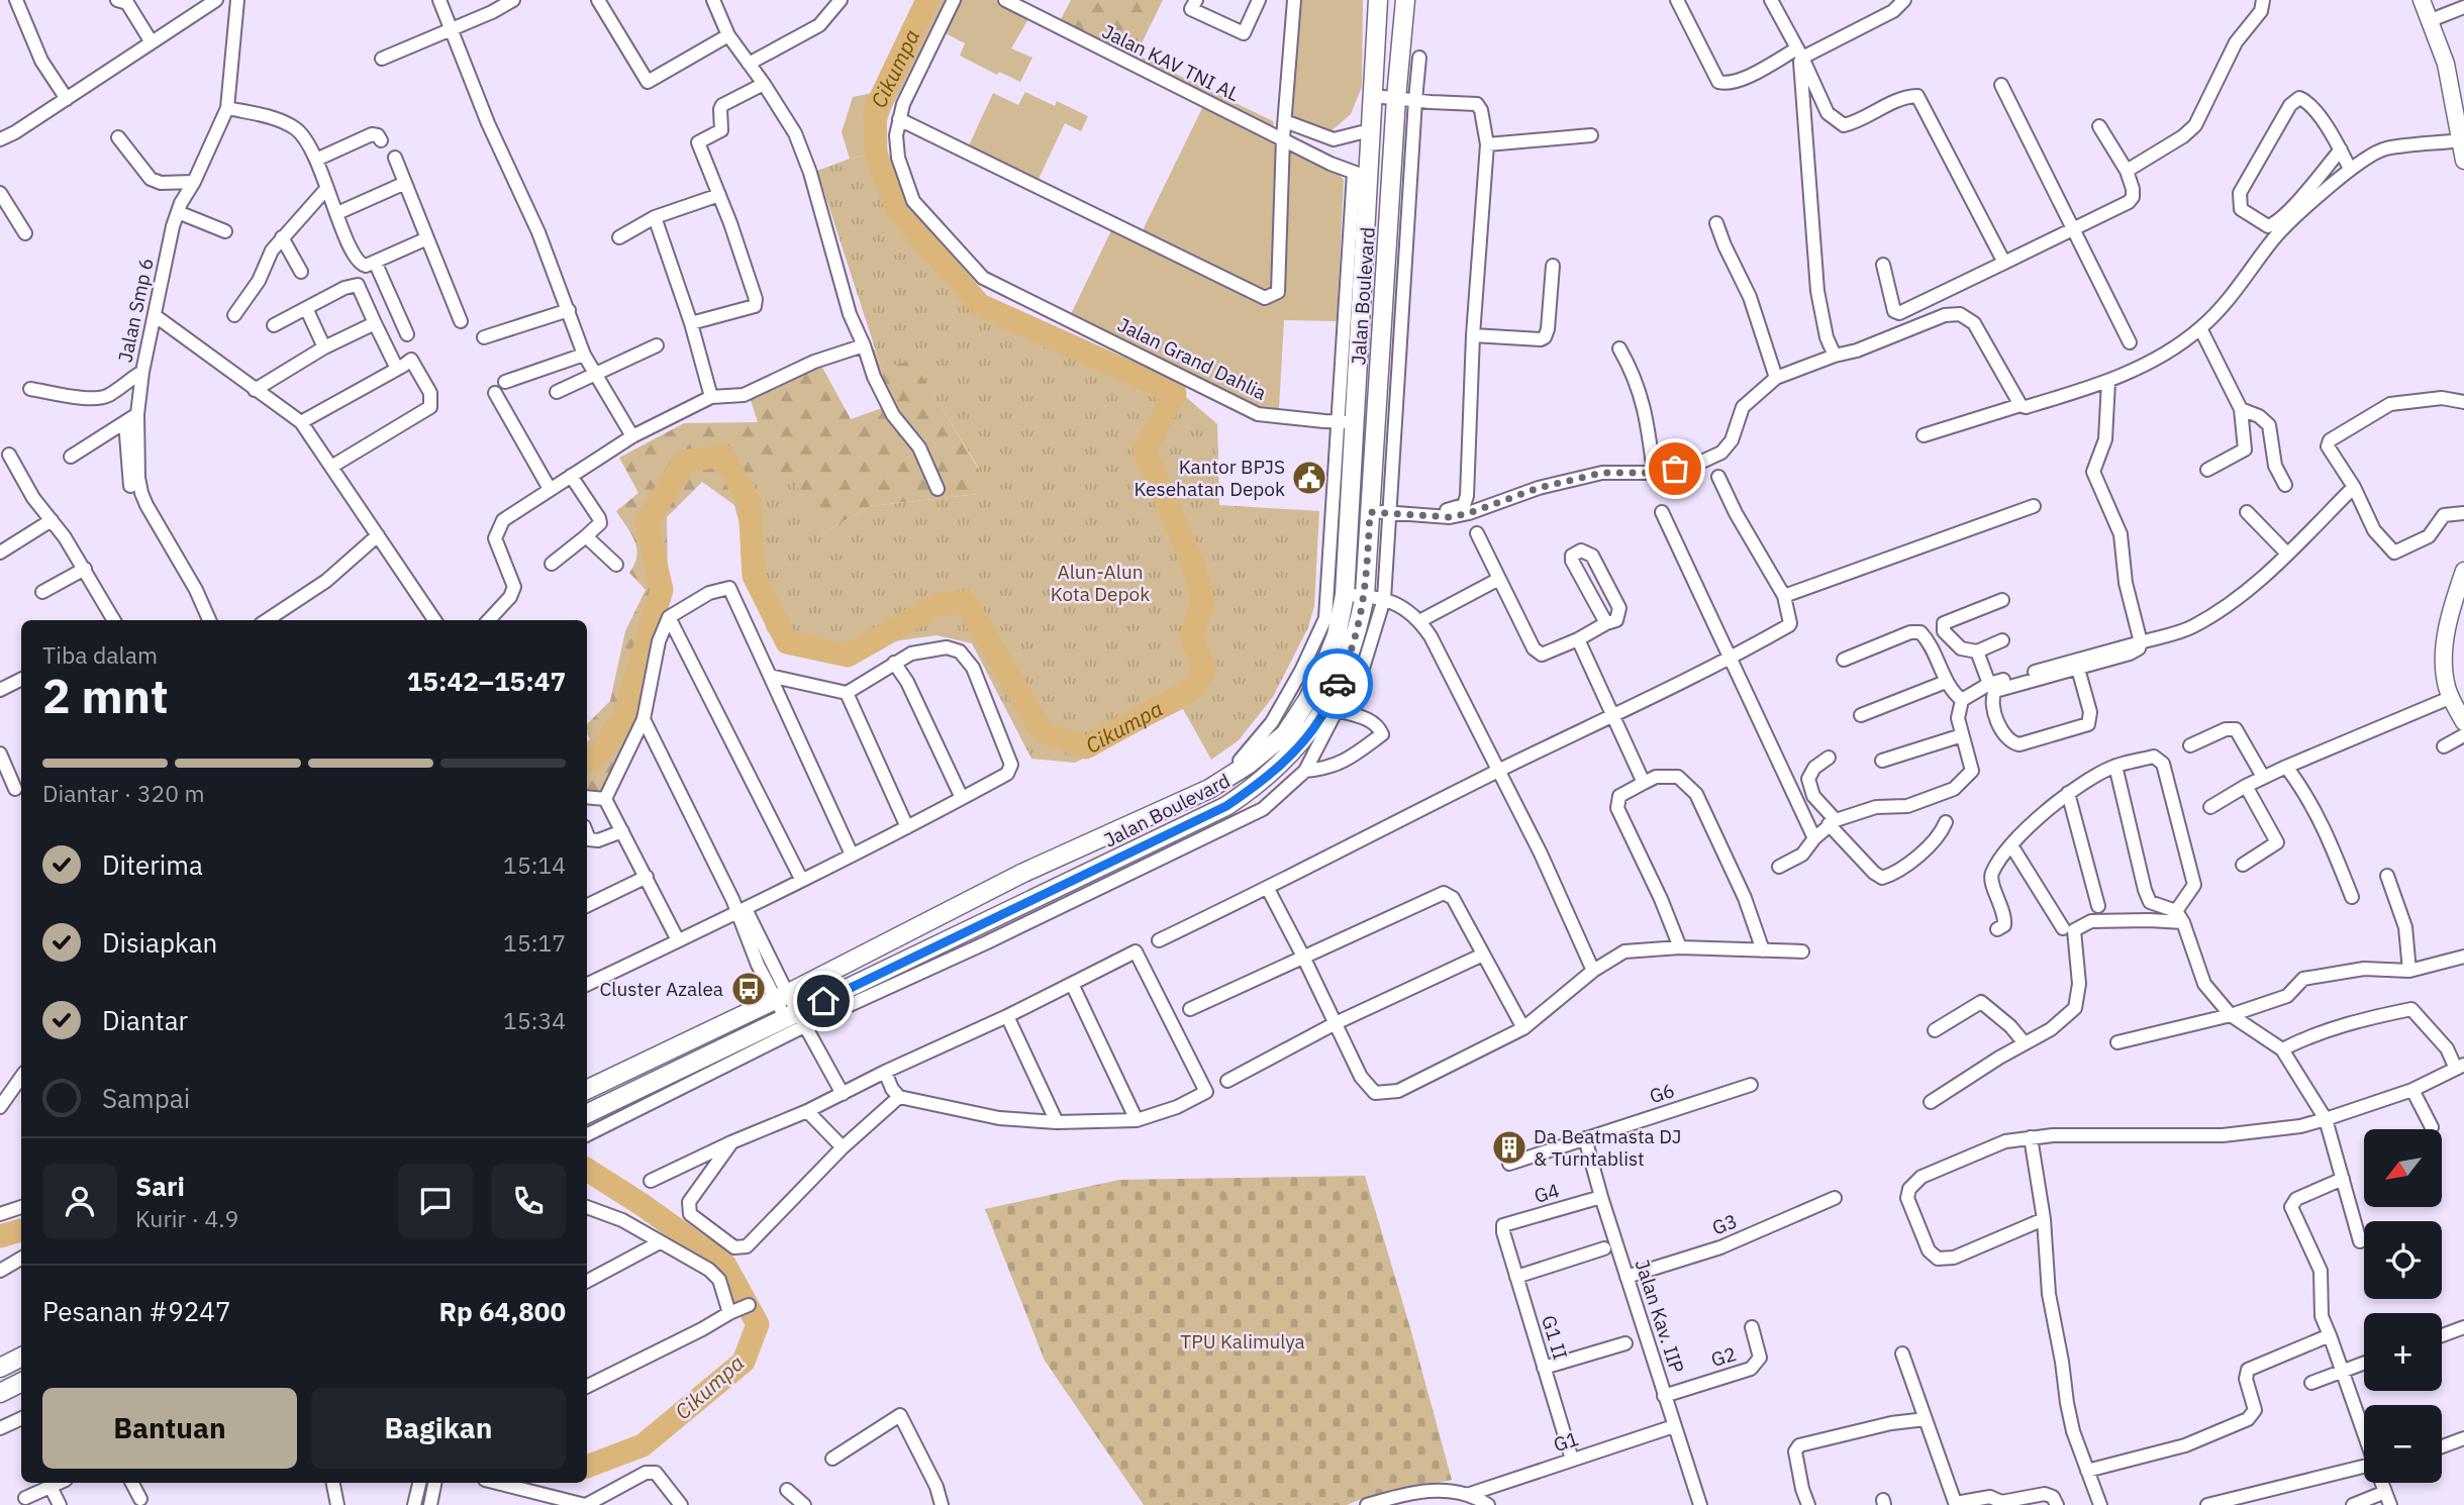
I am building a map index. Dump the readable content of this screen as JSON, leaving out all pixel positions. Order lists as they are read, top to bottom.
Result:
{
  "streets": {
    "main road": ["Jalan Boulevard"],
    "street": [
      "Jalan KAV TNI AL",
      "Jalan Smp 6",
      "Jalan Grand Dahlia",
      "G6",
      "G4",
      "G3",
      "Jalan Kav. IIP",
      "G1 II",
      "G2",
      "G1"
    ]
  },
  "crossings": [
    ["Jalan KAV TNI AL", "Jalan Boulevard"],
    ["Jalan Boulevard", "Jalan Grand Dahlia"],
    ["G6", "Jalan Kav. IIP"],
    ["G4", "Jalan Kav. IIP"],
    ["G4", "G1 II"],
    ["G3", "Jalan Kav. IIP"],
    ["Jalan Kav. IIP", "G2"],
    ["Jalan Kav. IIP", "G1"],
    ["G1 II", "G1"]
  ],
  "water": ["Cikumpa"],
  "parks": ["Alun-Alun Kota Depok", "TPU Kalimulya"],
  "places": {
    "public building": ["Kantor BPJS Kesehatan Depok"],
    "bus stop": ["Cluster Azalea"],
    "building": ["Da Beatmasta DJ & Turntablist"]
  },
  "north": "bottom left",
  "page": {
    "heading": ["2 mnt", "Tiba dalam", "15:42–15:47"],
    "panel": [
      "Sari",
      "Kurir · 4.9",
      "Pesanan #9247",
      "Rp 64,800"
    ],
    "bar": "Diantar · 320 m",
    "list": [
      ["Diterima", "15:14"],
      ["Disiapkan", "15:17"],
      ["Diantar", "15:34"],
      "Sampai"
    ],
    "map_buttons": ["+", "−"],
    "buttons": ["Bantuan", "Bagikan"]
  }
}
